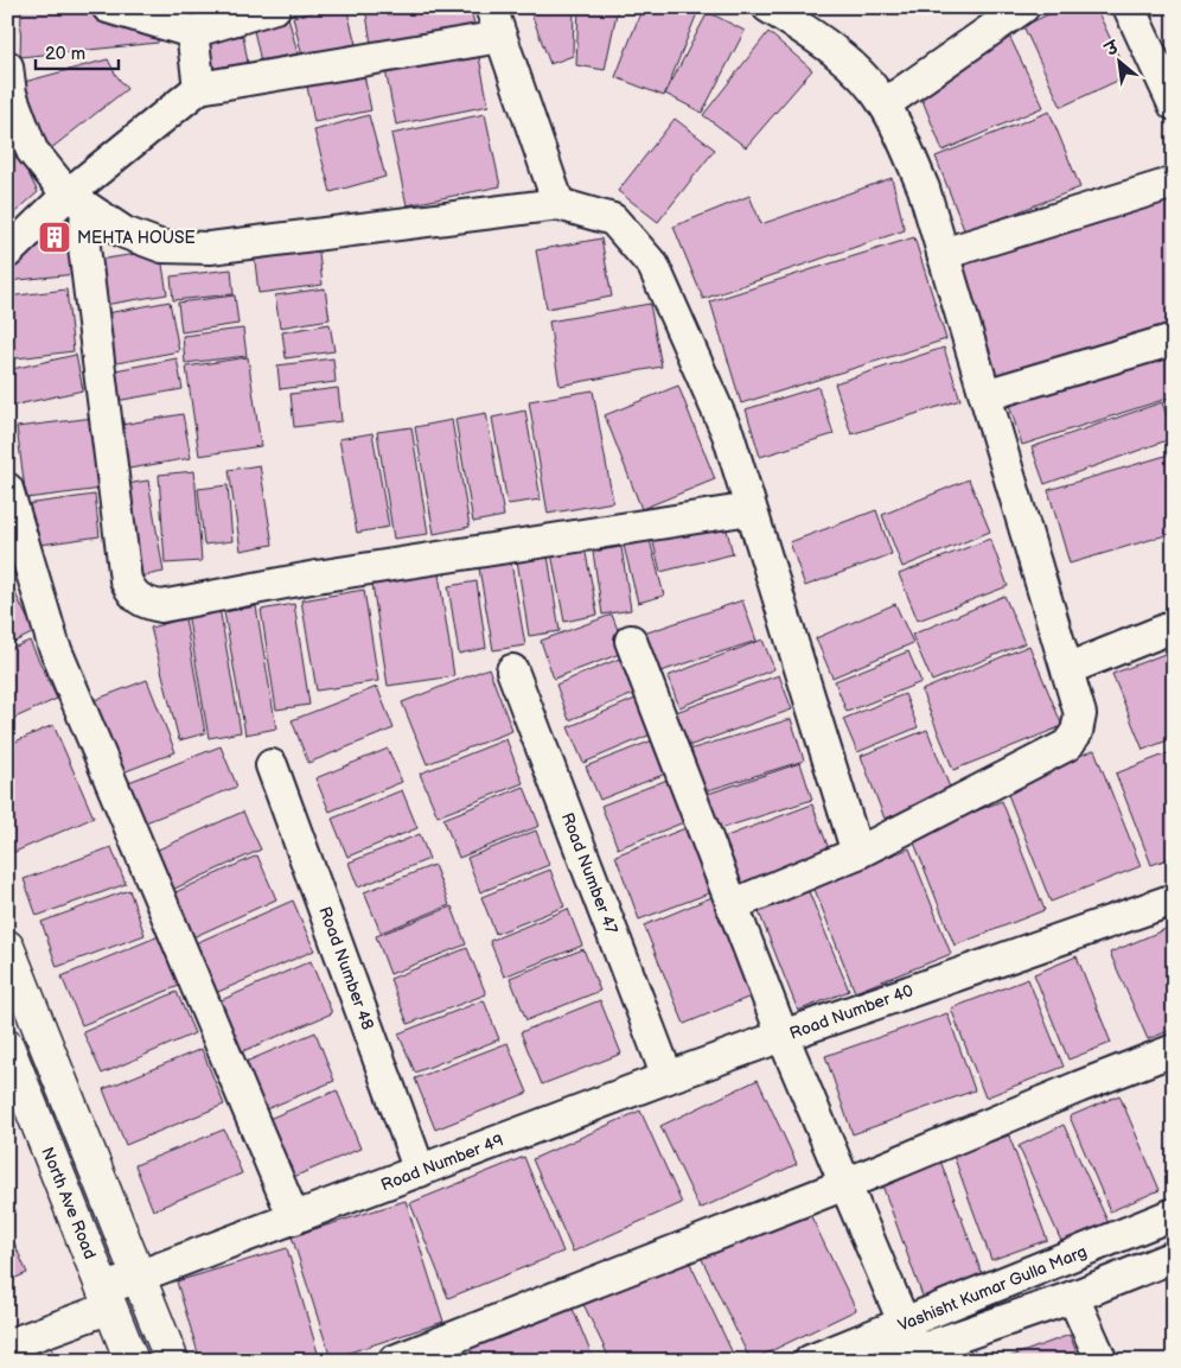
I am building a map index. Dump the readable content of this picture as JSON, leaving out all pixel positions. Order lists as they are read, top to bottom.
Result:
{
  "streets": {
    "street": [
      "Road Number 47",
      "Road Number 48",
      "Road Number 40",
      "Road Number 49",
      "North Ave Road",
      "Vashisht Kumar Gulla Marg"
    ]
  },
  "crossings": [
    ["Road Number 47", "Road Number 49"],
    ["Road Number 48", "Road Number 49"],
    ["Road Number 40", "Road Number 49"],
    ["Road Number 40", "Vashisht Kumar Gulla Marg"],
    ["Road Number 49", "North Ave Road"]
  ],
  "places": {
    "building": ["MEHTA HOUSE"]
  },
  "scale_bar": "20 m",
  "north": "top left"
}
